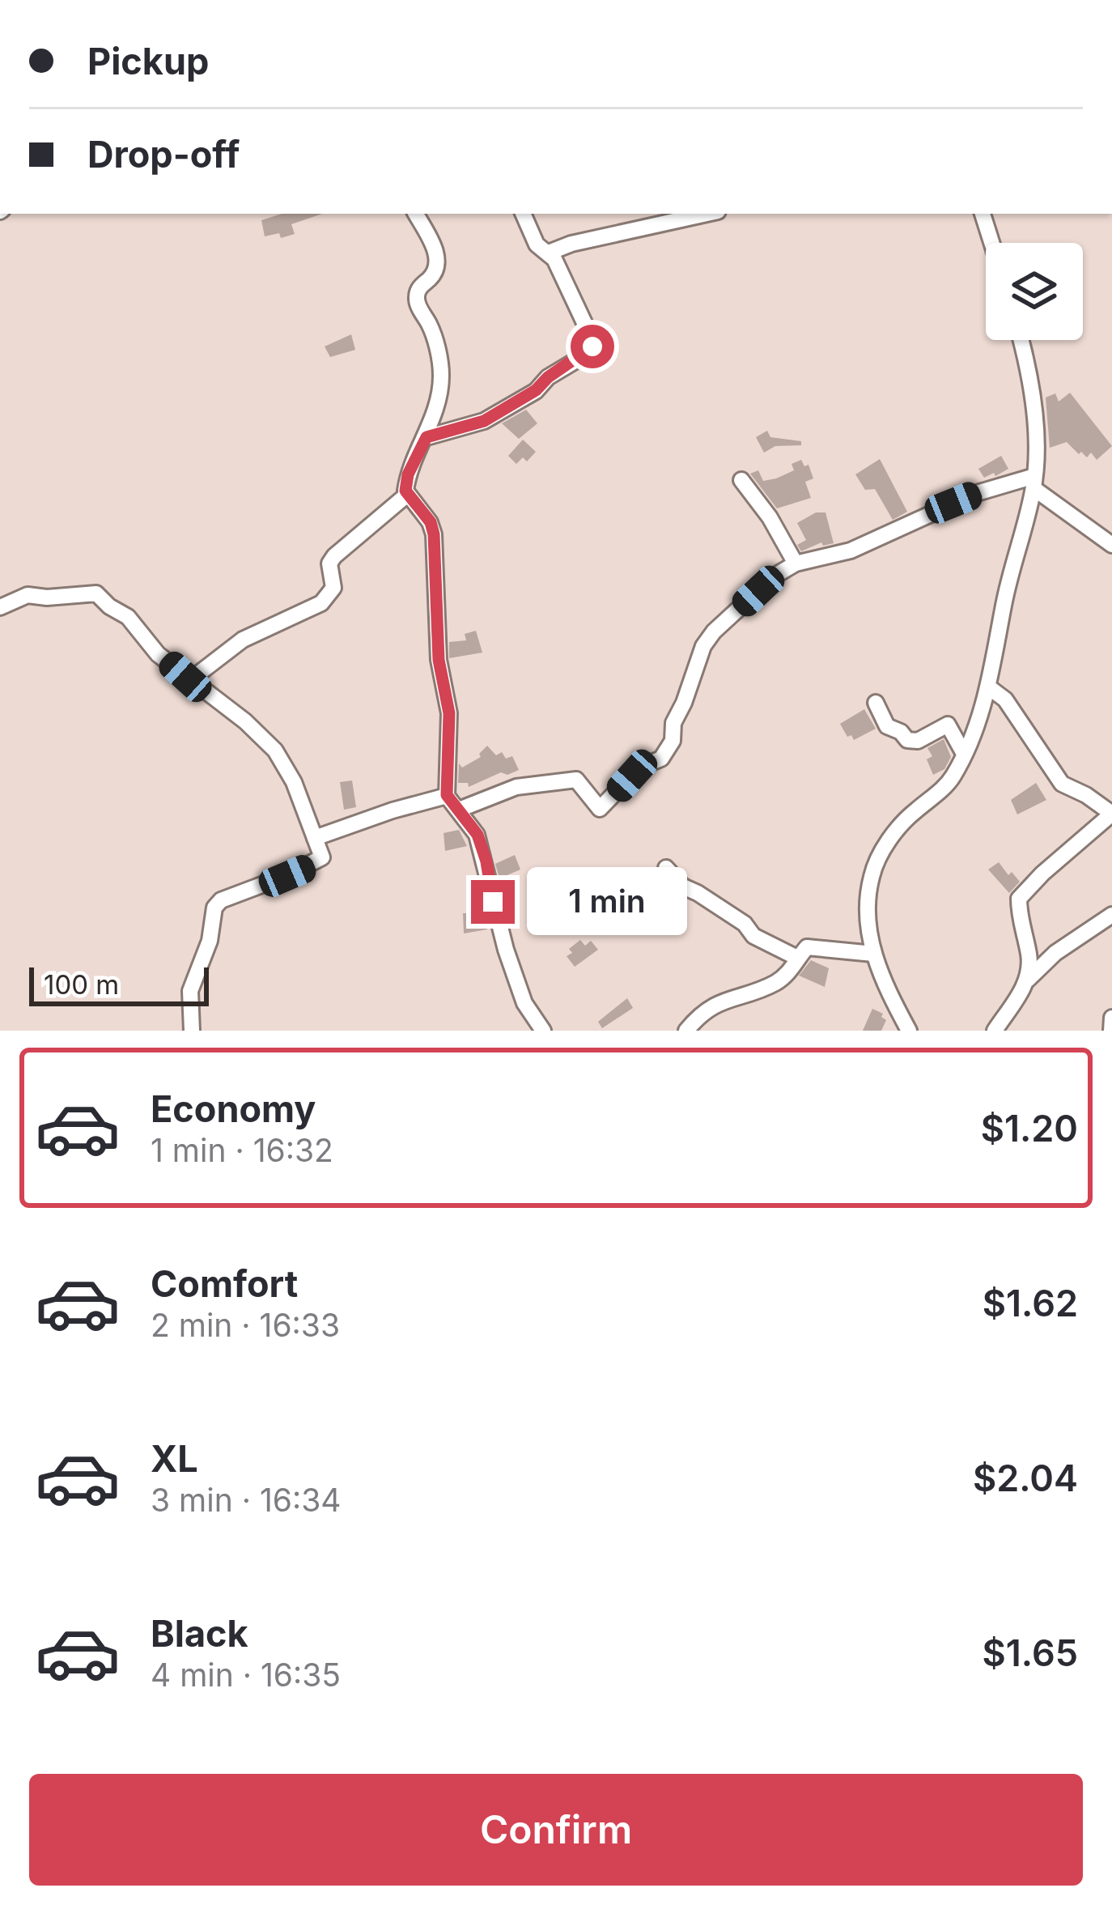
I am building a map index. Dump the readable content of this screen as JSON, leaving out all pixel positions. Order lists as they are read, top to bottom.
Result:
{
  "scale_bar": "100 m",
  "page": {
    "banner": ["Pickup", "Drop-off"],
    "bubble": "1 min",
    "scale": "100 m",
    "list": [
      {
        "name": "Economy",
        "note": "1 min · 16:32",
        "value": "$1.20"
      },
      {
        "name": "Comfort",
        "note": "2 min · 16:33",
        "value": "$1.62"
      },
      {
        "name": "XL",
        "note": "3 min · 16:34",
        "value": "$2.04"
      },
      {
        "name": "Black",
        "note": "4 min · 16:35",
        "value": "$1.65"
      }
    ],
    "buttons": "Confirm"
  }
}
